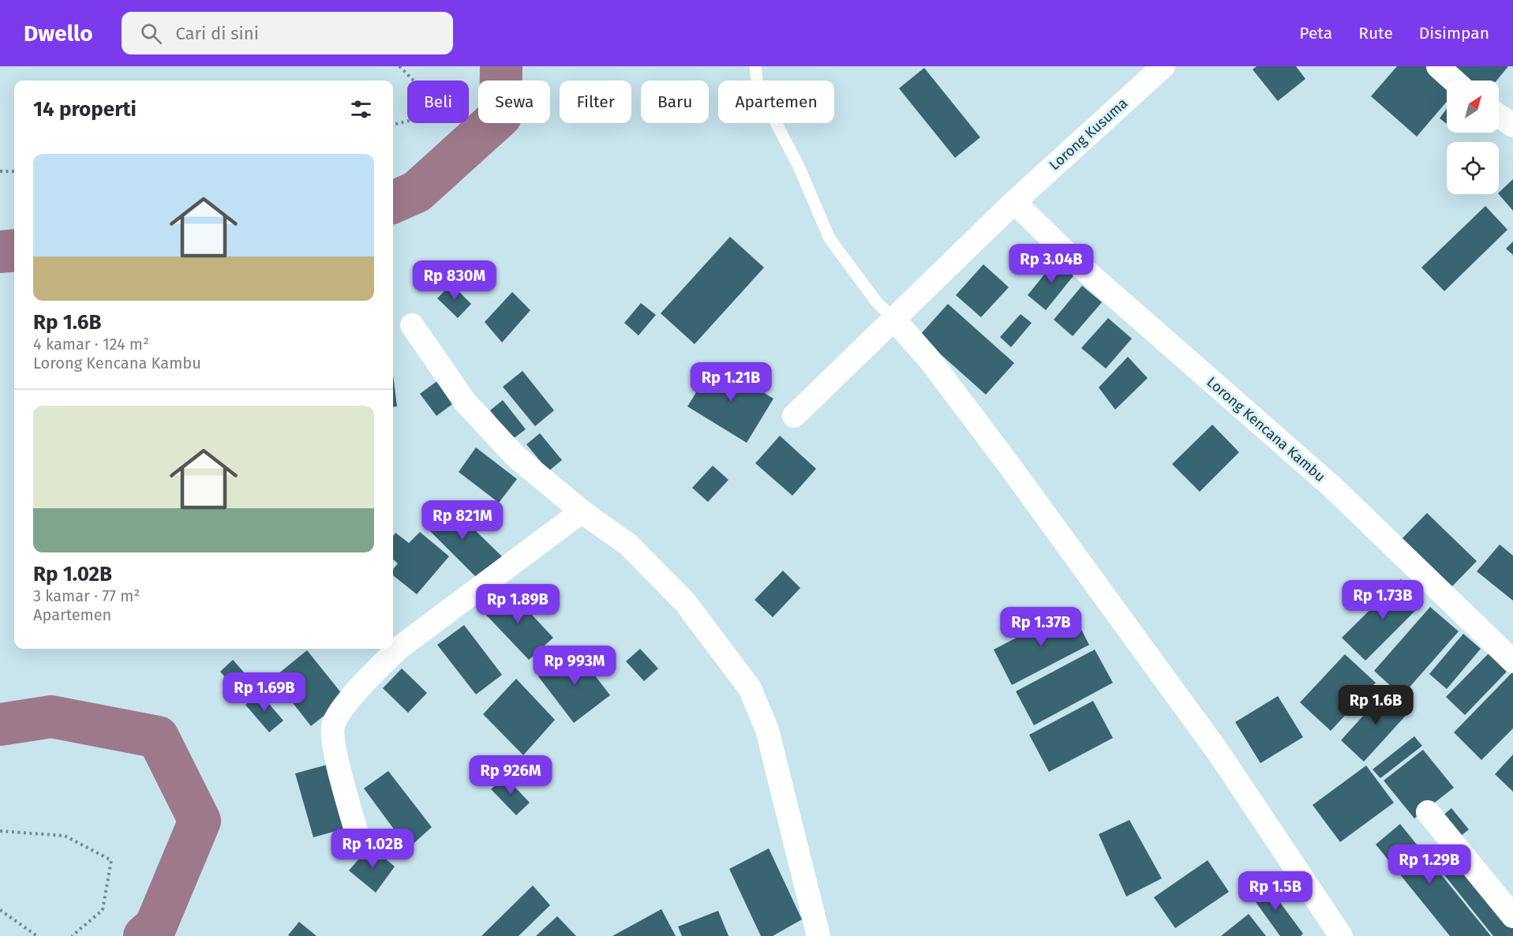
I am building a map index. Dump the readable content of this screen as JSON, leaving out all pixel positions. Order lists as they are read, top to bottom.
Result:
{
  "streets": {
    "street": ["Lorong Kusuma", "Lorong Kencana Kambu"]
  },
  "crossings": [
    ["Lorong Kusuma", "Lorong Kencana Kambu"]
  ],
  "north": "top right",
  "page": {
    "header": "Dwello",
    "search": "Cari di sini",
    "nav": ["Peta", "Rute", "Disimpan"],
    "chip": [
      "Beli",
      "Sewa",
      "Filter",
      "Baru",
      "Apartemen"
    ],
    "heading": "14 properti",
    "list": [
      {
        "name": "Rp 1.6B",
        "note": "4 kamar · 124 m² · Lorong Kencana Kambu"
      },
      {
        "name": "Rp 1.02B",
        "note": "3 kamar · 77 m² · Apartemen"
      }
    ],
    "price": [
      "Rp 3.04B",
      "Rp 830M",
      "Rp 1.21B",
      "Rp 821M",
      "Rp 1.73B",
      "Rp 1.89B",
      "Rp 1.37B",
      "Rp 993M",
      "Rp 1.69B",
      "Rp 1.6B",
      "Rp 926M",
      "Rp 1.02B",
      "Rp 1.29B",
      "Rp 1.5B"
    ]
  }
}
